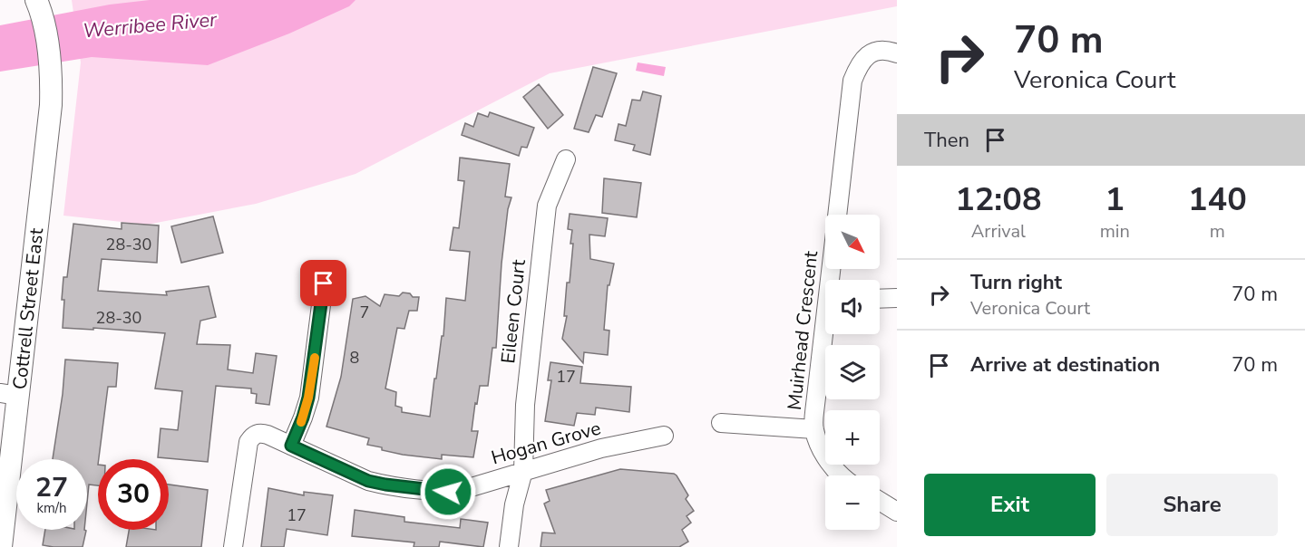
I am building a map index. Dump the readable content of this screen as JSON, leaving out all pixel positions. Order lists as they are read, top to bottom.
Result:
{
  "streets": {
    "street": [
      "Cottrell Street East",
      "Eileen Court",
      "Muirhead Crescent",
      "Hogan Grove"
    ]
  },
  "crossings": [
    ["Eileen Court", "Hogan Grove"]
  ],
  "water": ["Werribee River"],
  "house_numbers": [
    "28-30",
    "7",
    "28-30",
    "8",
    "17",
    "17"
  ],
  "north": "bottom right",
  "page": {
    "turn": ["70 m", "Veronica Court"],
    "then": "Then",
    "eta": [
      "12:08",
      "Arrival",
      "1",
      "min",
      "140",
      "m"
    ],
    "map_buttons": ["+", "−"],
    "list": [
      {
        "name": "Turn right",
        "note": "Veronica Court",
        "value": "70 m"
      },
      {
        "name": "Arrive at destination",
        "value": "70 m"
      }
    ],
    "speed": "27 km/h",
    "limit": "30",
    "buttons": ["Exit", "Share"]
  }
}
